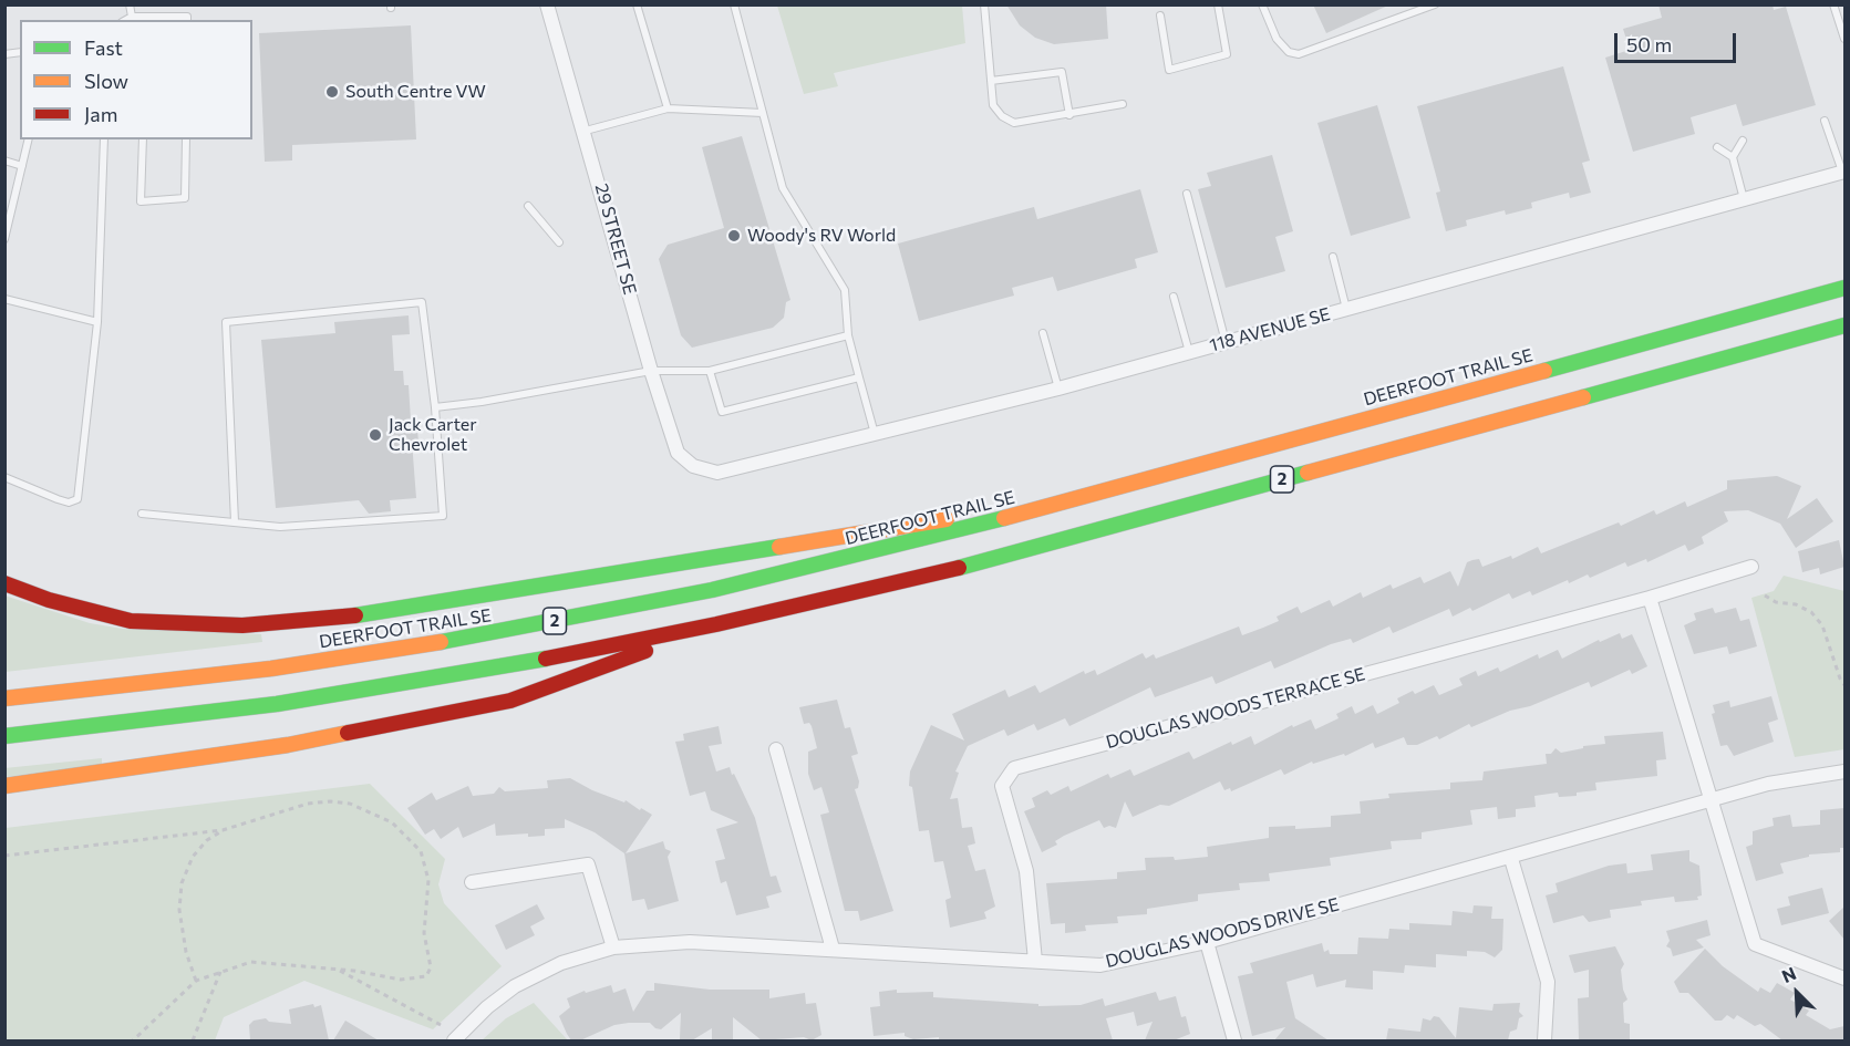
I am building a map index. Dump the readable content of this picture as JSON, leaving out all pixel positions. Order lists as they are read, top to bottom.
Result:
{
  "streets": {
    "highway": ["DEERFOOT TRAIL SE", "2"],
    "street": [
      "29 STREET SE",
      "118 AVENUE SE",
      "DOUGLAS WOODS TERRACE SE",
      "DOUGLAS WOODS DRIVE SE"
    ]
  },
  "crossings": [
    ["29 STREET SE", "118 AVENUE SE"],
    ["DOUGLAS WOODS TERRACE SE", "DOUGLAS WOODS DRIVE SE"]
  ],
  "places": ["South Centre VW", "Woody's RV World", "Jack Carter Chevrolet"],
  "legend": ["Fast", "Slow", "Jam"],
  "scale_bar": "50 m",
  "north": "top left"
}
